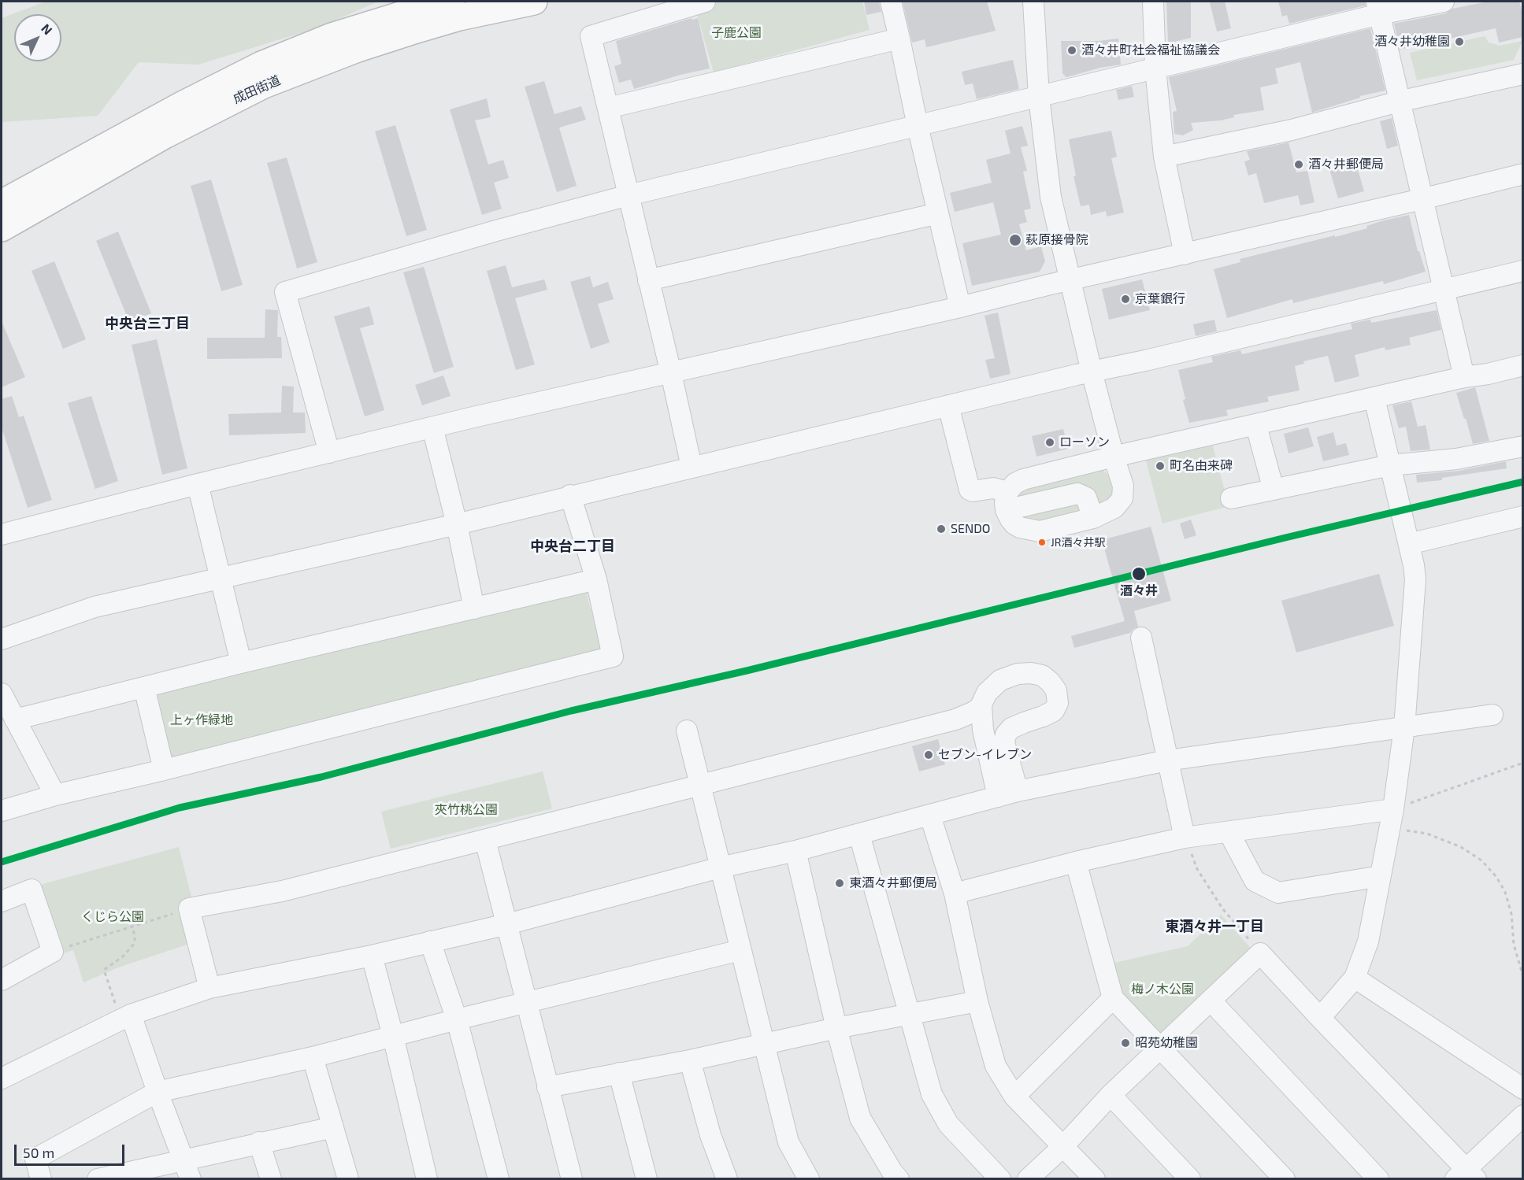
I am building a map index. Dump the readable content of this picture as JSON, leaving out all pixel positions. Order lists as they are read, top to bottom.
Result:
{
  "streets": {
    "highway": ["成田街道"]
  },
  "districts": ["中央台三丁目", "中央台二丁目", "東酒々井一丁目"],
  "parks": [
    "子鹿公園",
    "上ヶ作緑地",
    "夾竹桃公園",
    "くじら公園",
    "梅ノ木公園"
  ],
  "places": [
    "酒々井幼稚園",
    "酒々井町社会福祉協議会",
    "酒々井郵便局",
    "萩原接骨院",
    "京葉銀行",
    "ローソン",
    "町名由来碑",
    "SENDO",
    "JR酒々井駅",
    "酒々井",
    "セブン-イレブン",
    "東酒々井郵便局",
    "昭苑幼稚園"
  ],
  "scale_bar": "50 m",
  "north": "top right"
}
